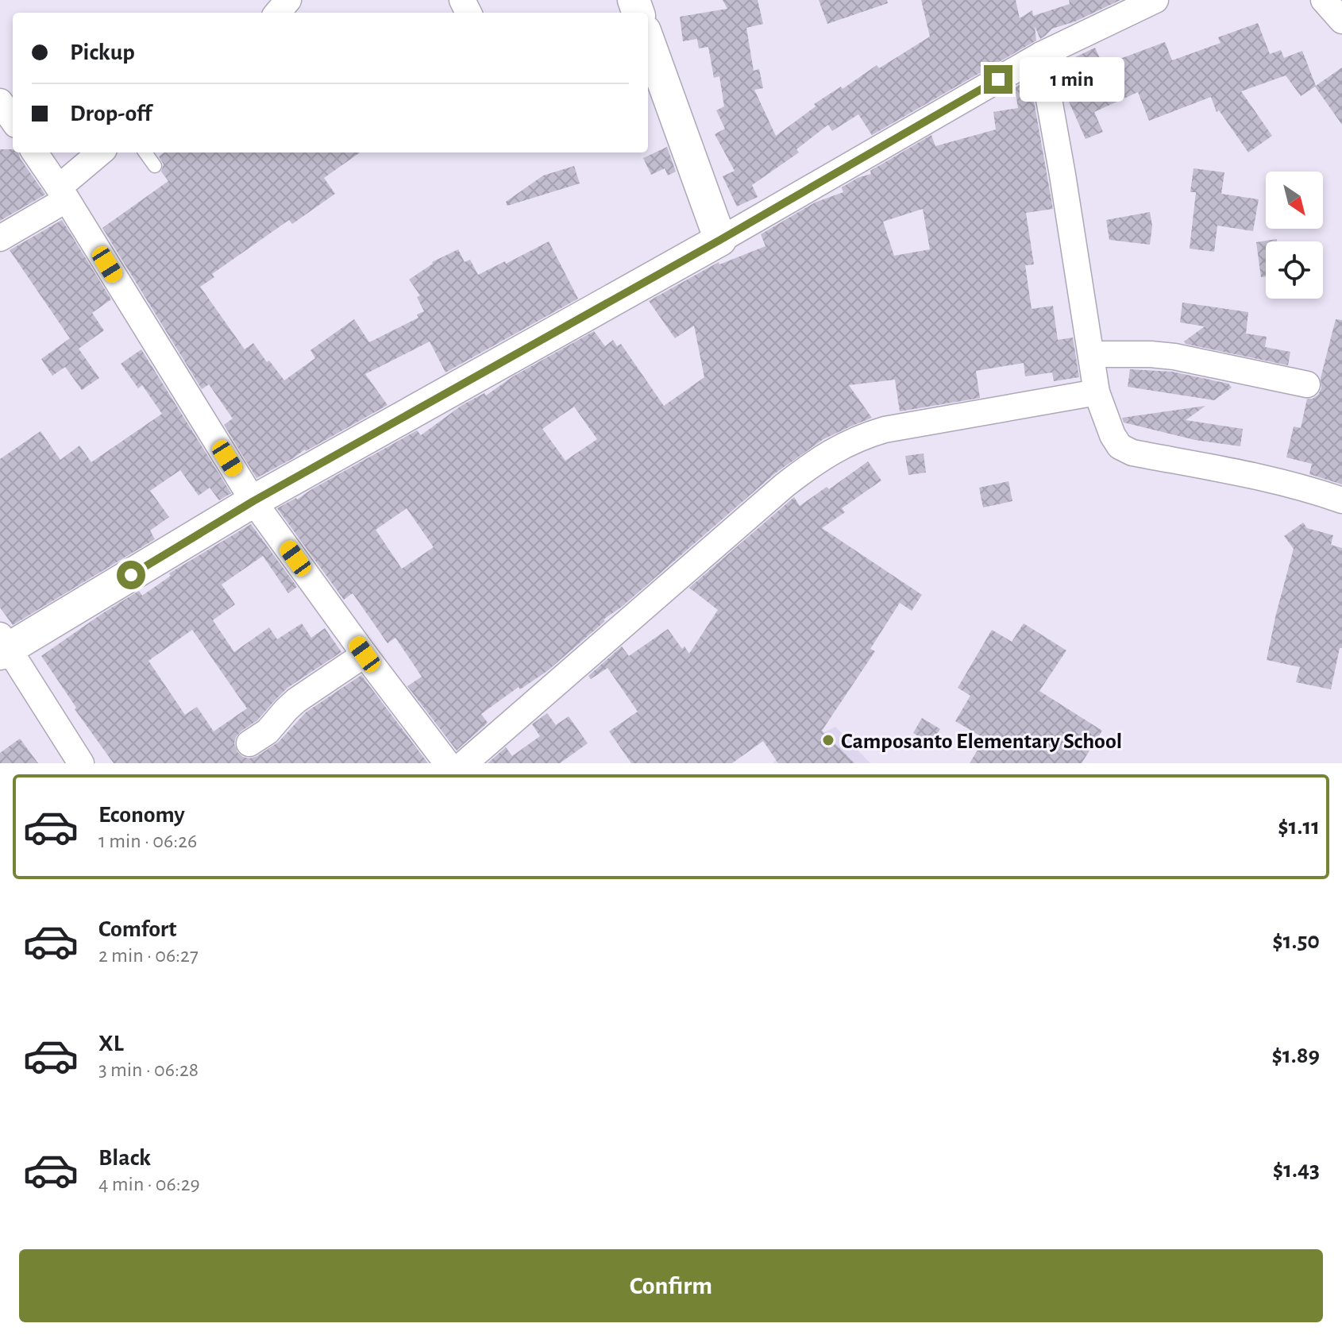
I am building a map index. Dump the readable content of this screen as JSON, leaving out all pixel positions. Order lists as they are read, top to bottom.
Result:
{
  "places": ["Camposanto Elementary School"],
  "north": "bottom right",
  "page": {
    "banner": ["Pickup", "Drop-off"],
    "bubble": "1 min",
    "list": [
      {
        "name": "Economy",
        "note": "1 min · 06:26",
        "value": "$1.11"
      },
      {
        "name": "Comfort",
        "note": "2 min · 06:27",
        "value": "$1.50"
      },
      {
        "name": "XL",
        "note": "3 min · 06:28",
        "value": "$1.89"
      },
      {
        "name": "Black",
        "note": "4 min · 06:29",
        "value": "$1.43"
      }
    ],
    "buttons": "Confirm"
  }
}
